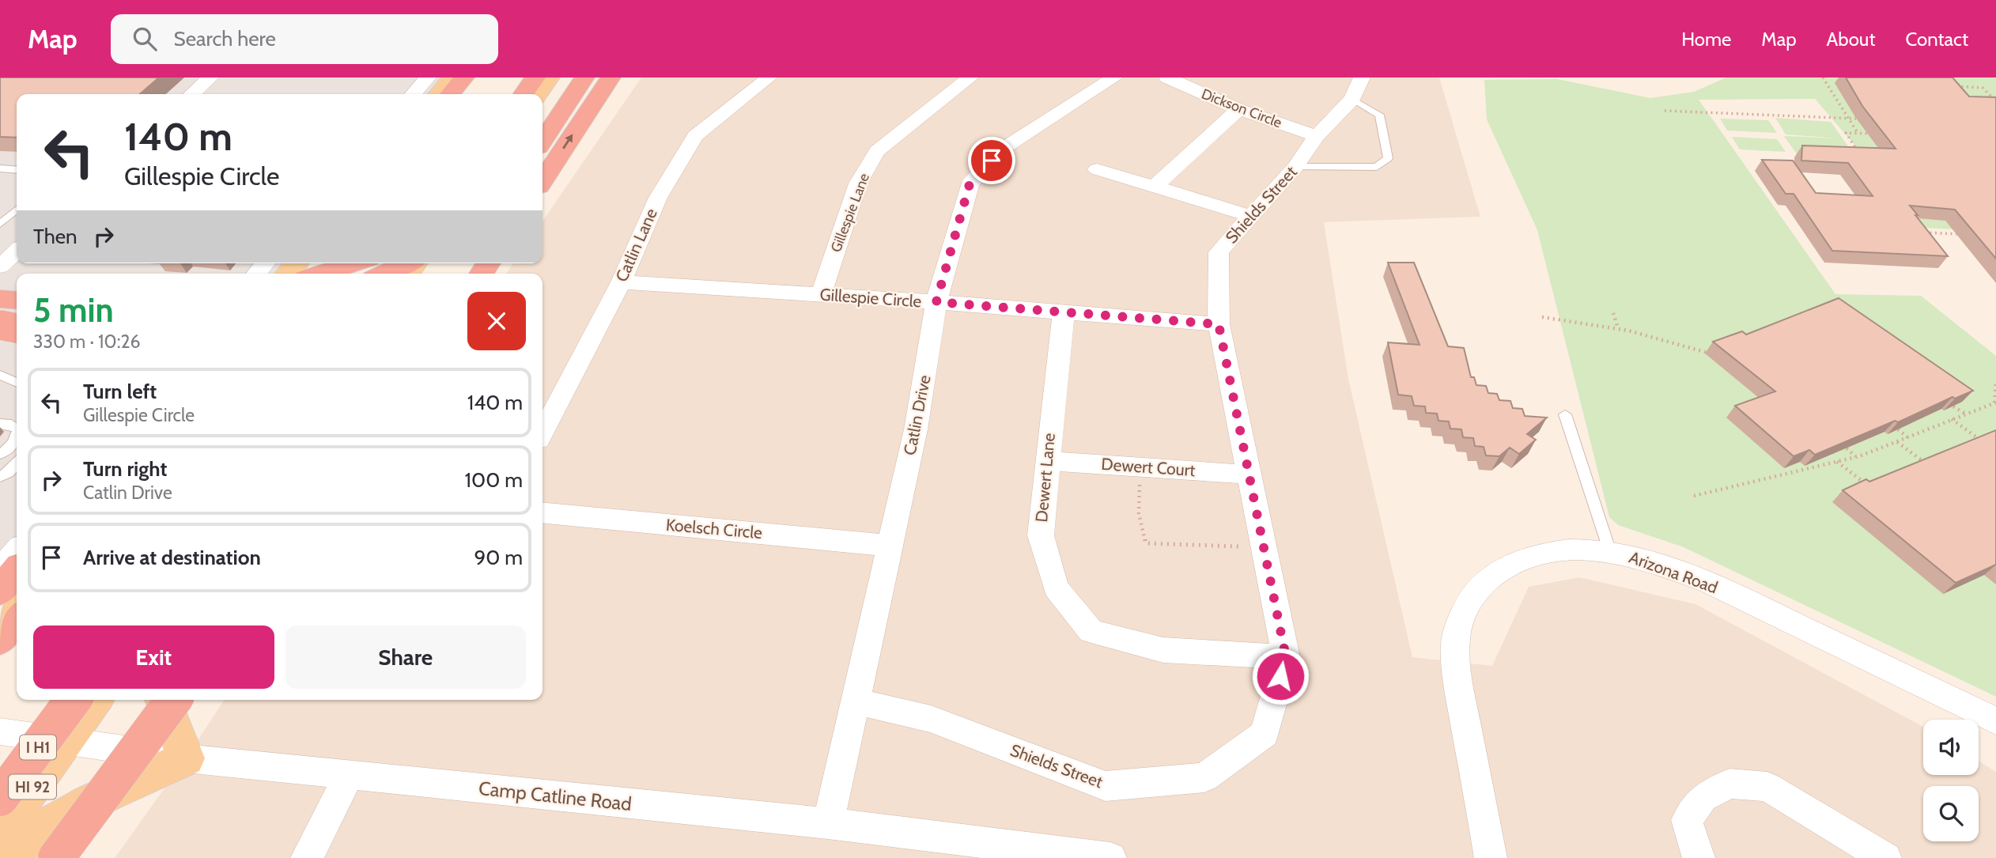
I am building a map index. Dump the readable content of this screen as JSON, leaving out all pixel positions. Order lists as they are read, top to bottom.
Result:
{
  "streets": {
    "highway": ["I H1"],
    "main road": ["HI 92"],
    "street": [
      "Dickson Circle",
      "Shields Street",
      "Gillespie Lane",
      "Catlin Lane",
      "Gillespie Circle",
      "Catlin Drive",
      "Dewert Court",
      "Dewert Lane",
      "Koelsch Circle",
      "Arizona Road",
      "Camp Catline Road"
    ]
  },
  "crossings": [
    ["Dickson Circle", "Shields Street"],
    ["Shields Street", "Gillespie Circle"],
    ["Shields Street", "Catlin Drive"],
    ["Shields Street", "Dewert Court"],
    ["Shields Street", "Dewert Lane"],
    ["Gillespie Lane", "Gillespie Circle"],
    ["Catlin Lane", "Gillespie Circle"],
    ["Gillespie Circle", "Catlin Drive"],
    ["Gillespie Circle", "Dewert Lane"],
    ["Catlin Drive", "Koelsch Circle"],
    ["Catlin Drive", "Camp Catline Road"],
    ["Dewert Court", "Dewert Lane"],
    ["HI 92", "Camp Catline Road"]
  ],
  "page": {
    "header": "Map",
    "search": "Search here",
    "nav": [
      "Home",
      "Map",
      "About",
      "Contact"
    ],
    "turn": ["140 m", "Gillespie Circle"],
    "then": "Then",
    "heading": ["5 min", "330 m · 10:26"],
    "list": [
      {
        "name": "Turn left",
        "note": "Gillespie Circle",
        "value": "140 m"
      },
      {
        "name": "Turn right",
        "note": "Catlin Drive",
        "value": "100 m"
      },
      {
        "name": "Arrive at destination",
        "value": "90 m"
      }
    ],
    "buttons": ["Exit", "Share"]
  }
}
